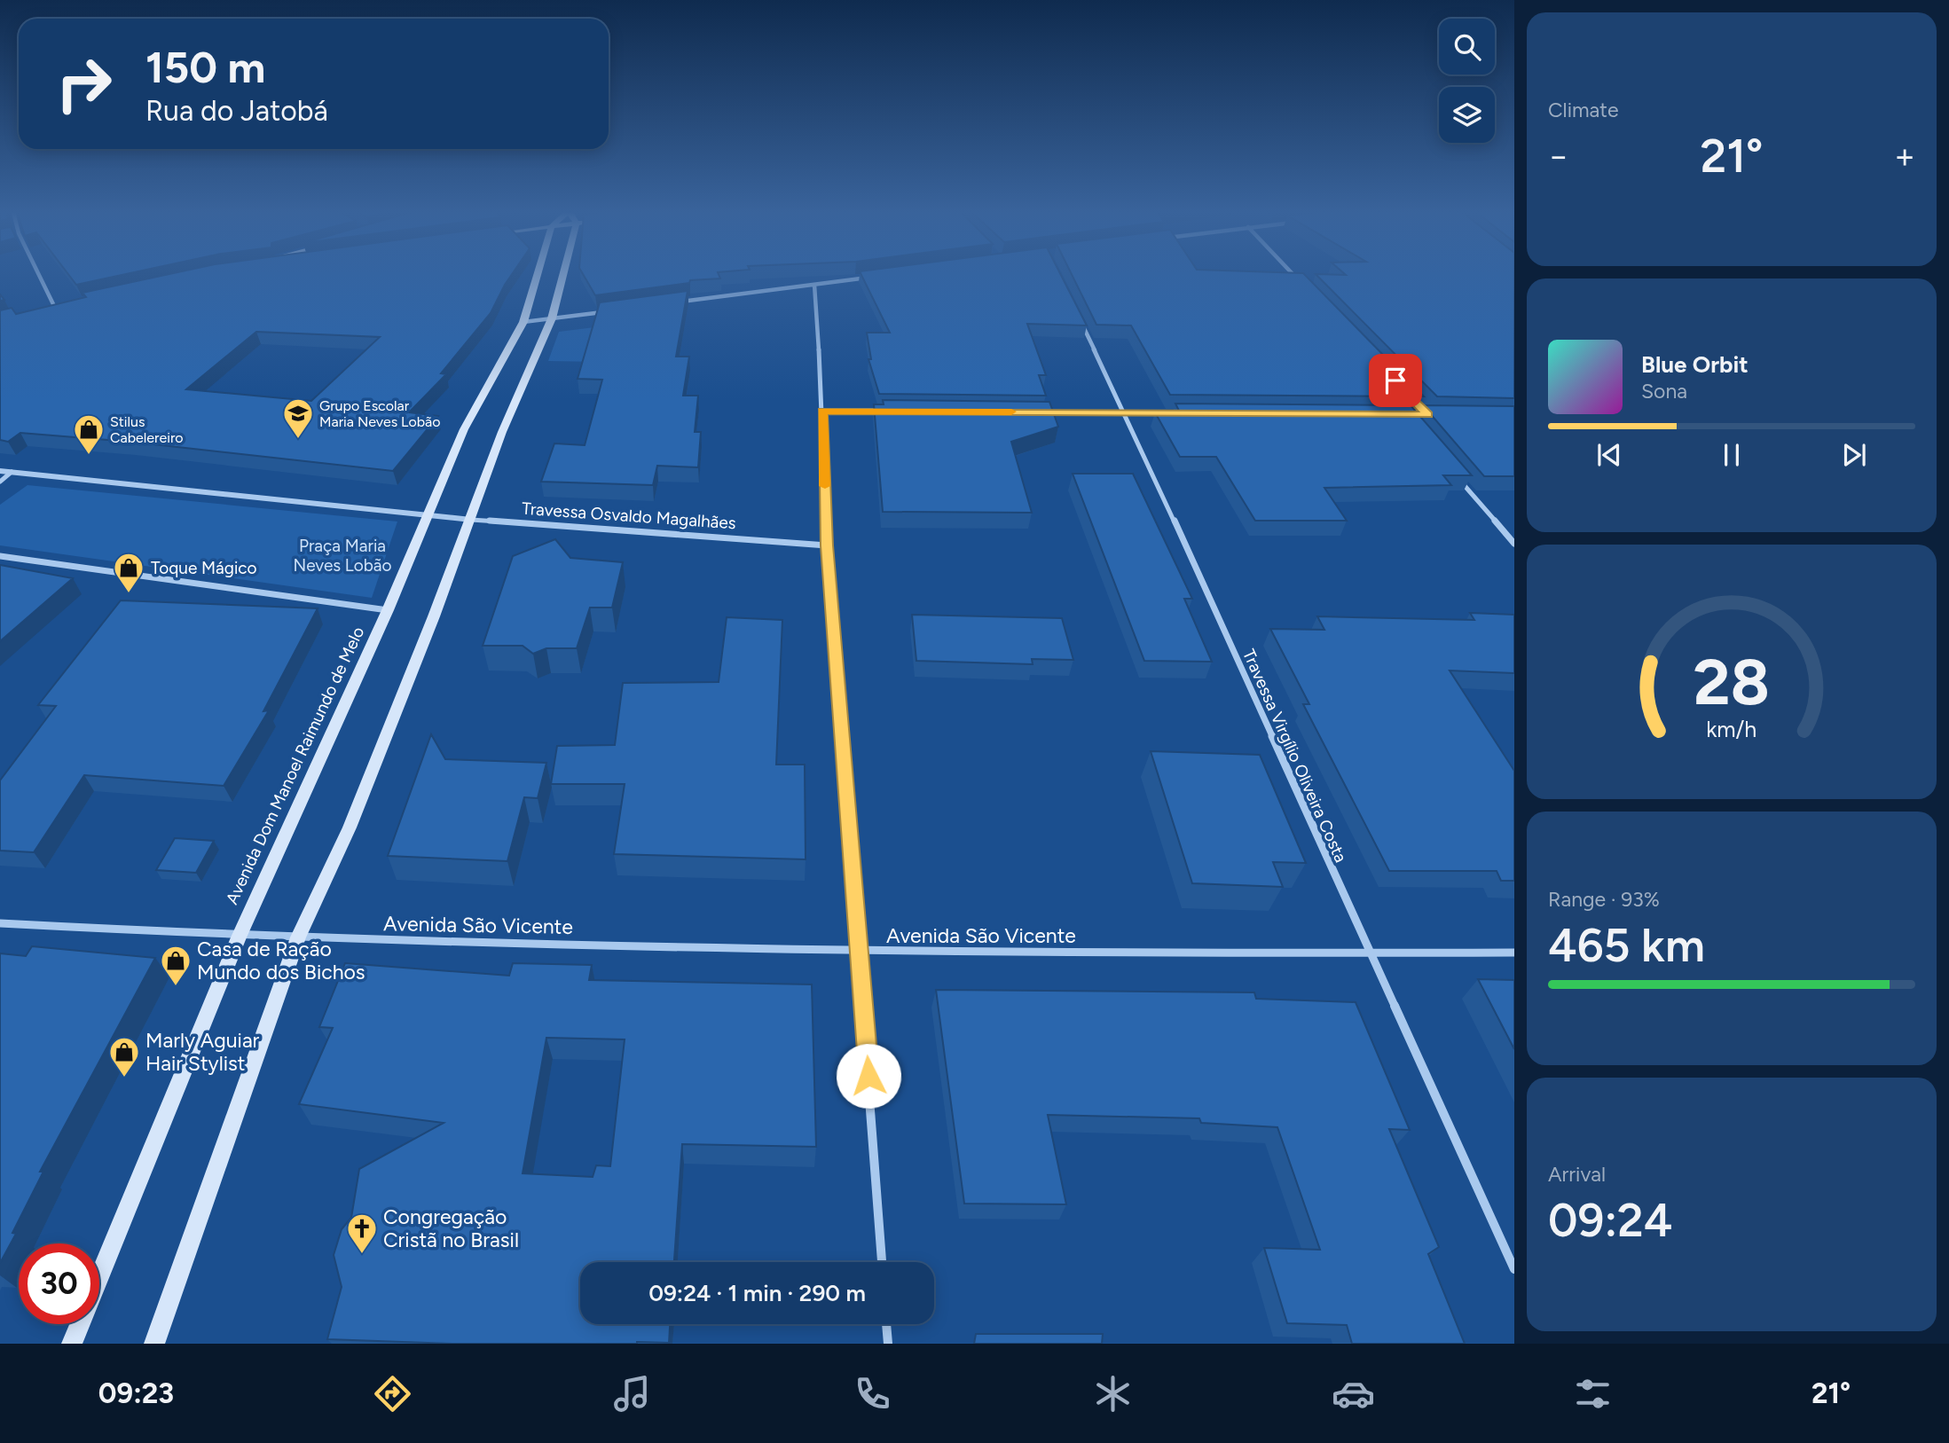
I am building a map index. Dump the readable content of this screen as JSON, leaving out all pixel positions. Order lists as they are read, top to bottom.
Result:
{
  "streets": {
    "main road": ["Avenida Dom Manoel Raimundo de Melo"],
    "street": ["Travessa Osvaldo Magalhães", "Travessa Virgílio Oliveira Costa", "Avenida São Vicente"]
  },
  "crossings": [
    ["Travessa Osvaldo Magalhães", "Avenida Dom Manoel Raimundo de Melo"],
    ["Travessa Virgílio Oliveira Costa", "Avenida São Vicente"],
    ["Avenida Dom Manoel Raimundo de Melo", "Avenida São Vicente"]
  ],
  "parks": ["Praça Maria Neves Lobão"],
  "places": {
    "school or university": ["Grupo Escolar Maria Neves Lobão"],
    "shop": [
      "Stilus Cabelereiro",
      "Toque Mágico",
      "Casa de Ração Mundo dos Bichos",
      "Marly Aguiar Hair Stylist"
    ],
    "church": ["Congregação Cristã no Brasil"]
  },
  "page": {
    "tile": [
      "Climate",
      ["Range · 93%", "465 km"],
      ["Arrival", "09:24"]
    ],
    "turn": ["150 m", "Rua do Jatobá"],
    "heat": ["−", "21°", "+"],
    "song": ["Blue Orbit", "Sona"],
    "limit": "30",
    "trip": "09:24 · 1 min · 290 m",
    "tabs": ["09:23", "21°"],
    "gauge": ["28", "km/h"]
  }
}
